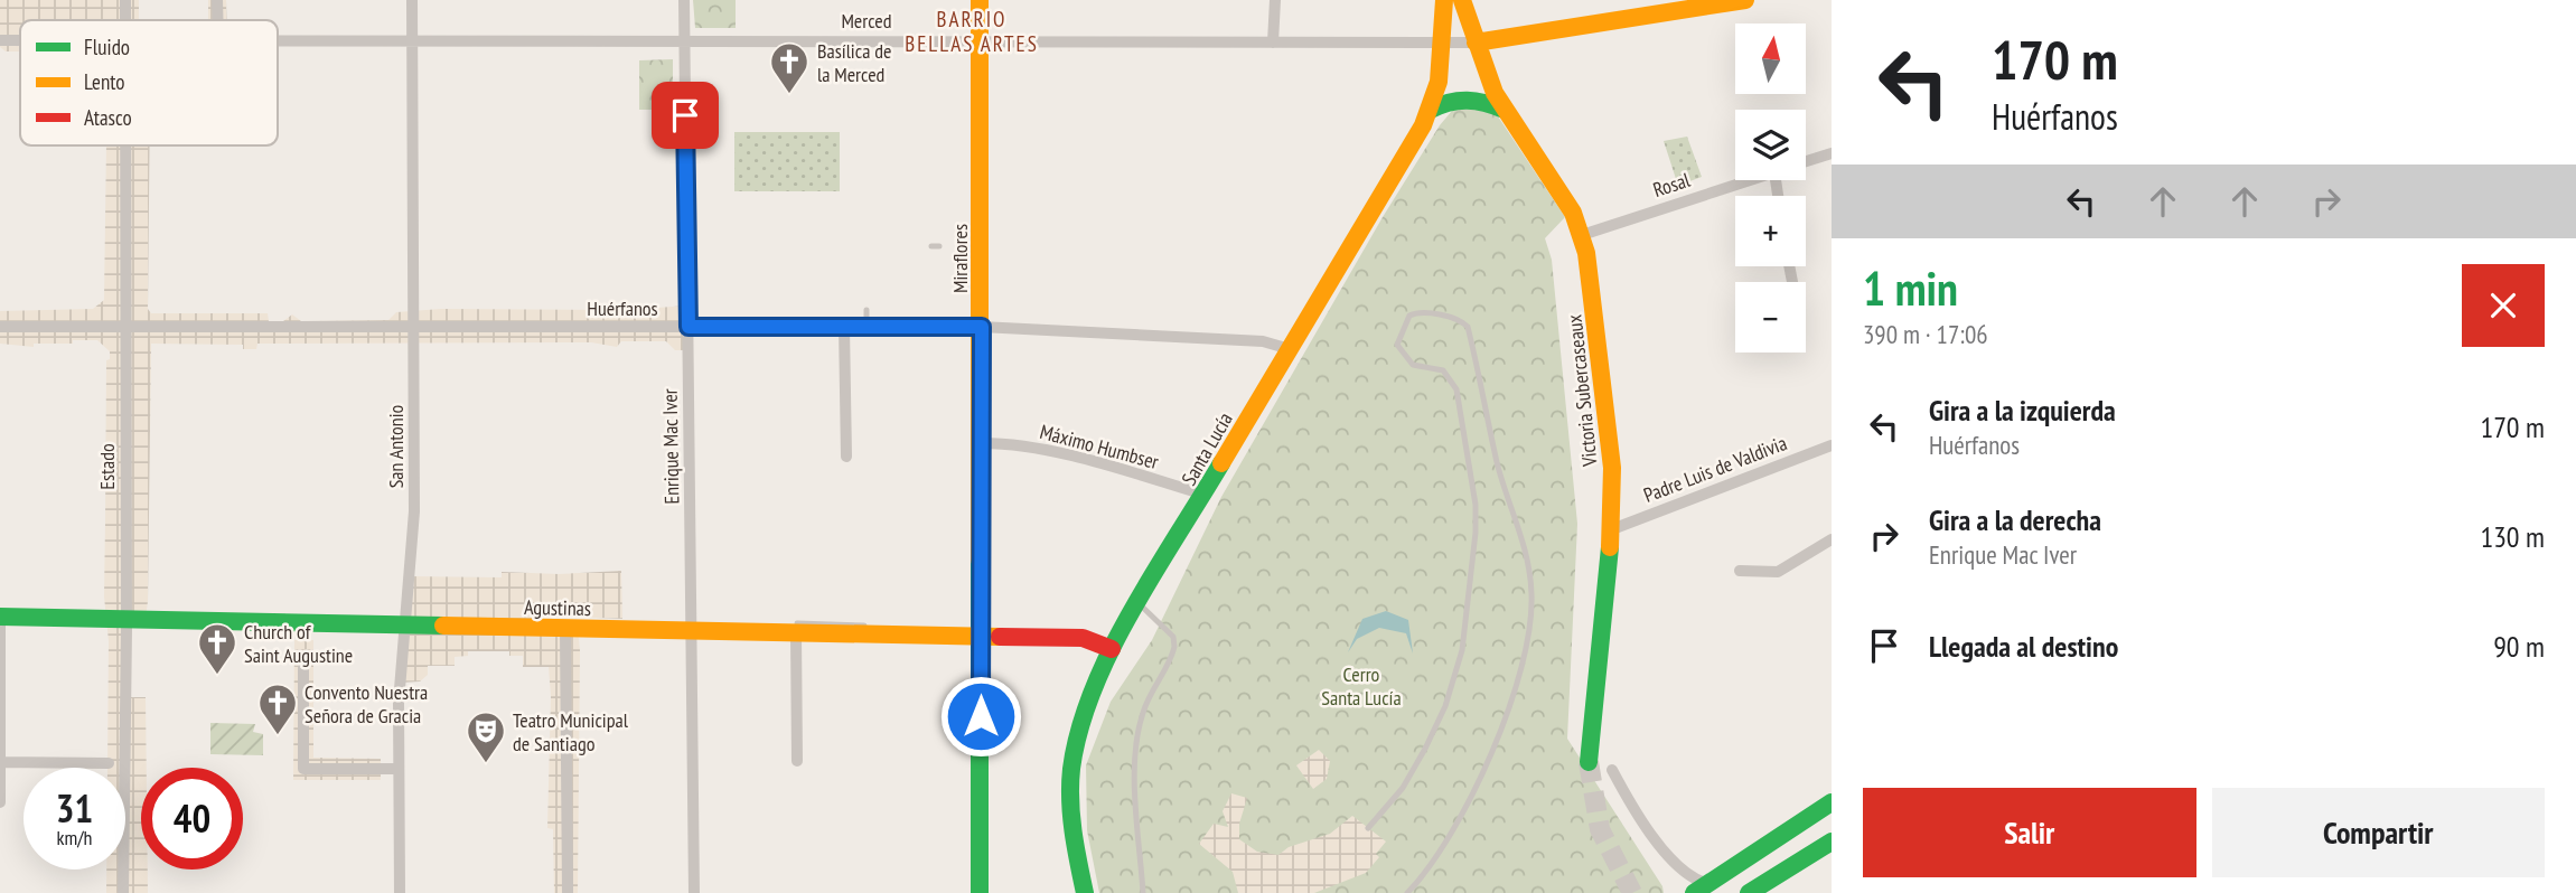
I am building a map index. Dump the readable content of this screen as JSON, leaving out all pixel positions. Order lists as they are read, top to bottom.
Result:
{
  "streets": {
    "main road": [
      "Merced",
      "Miraflores",
      "Victoria Subercaseaux",
      "Santa Lucía",
      "Agustinas"
    ],
    "street": [
      "Rosal",
      "Huérfanos",
      "San Antonio",
      "Enrique Mac Iver",
      "Máximo Humbser",
      "Estado",
      "Padre Luis de Valdivia"
    ]
  },
  "crossings": [
    ["Merced", "Miraflores"],
    ["Merced", "Victoria Subercaseaux"],
    ["Merced", "San Antonio"],
    ["Merced", "Enrique Mac Iver"],
    ["Merced", "Santa Lucía"],
    ["Rosal", "Victoria Subercaseaux"],
    ["Miraflores", "Huérfanos"],
    ["Miraflores", "Máximo Humbser"],
    ["Miraflores", "Agustinas"],
    ["Huérfanos", "San Antonio"],
    ["Huérfanos", "Enrique Mac Iver"],
    ["Huérfanos", "Santa Lucía"],
    ["Huérfanos", "Estado"],
    ["Victoria Subercaseaux", "Padre Luis de Valdivia"],
    ["San Antonio", "Agustinas"],
    ["Enrique Mac Iver", "Agustinas"],
    ["Máximo Humbser", "Santa Lucía"],
    ["Santa Lucía", "Agustinas"],
    ["Estado", "Agustinas"]
  ],
  "districts": ["BARRIO BELLAS ARTES"],
  "parks": ["Cerro Santa Lucía"],
  "places": {
    "church": ["Basílica de la Merced", "Church of Saint Augustine", "Convento Nuestra Señora de Gracia"],
    "theatre": ["Teatro Municipal de Santiago"]
  },
  "legend": ["Fluido", "Lento", "Atasco"],
  "north": "top",
  "page": {
    "turn": ["170 m", "Huérfanos"],
    "map_buttons": ["+", "−"],
    "heading": ["1 min", "390 m · 17:06"],
    "list": [
      {
        "name": "Gira a la izquierda",
        "note": "Huérfanos",
        "value": "170 m"
      },
      {
        "name": "Gira a la derecha",
        "note": "Enrique Mac Iver",
        "value": "130 m"
      },
      {
        "name": "Llegada al destino",
        "value": "90 m"
      }
    ],
    "speed": "31 km/h",
    "limit": "40",
    "buttons": ["Salir", "Compartir"]
  }
}
